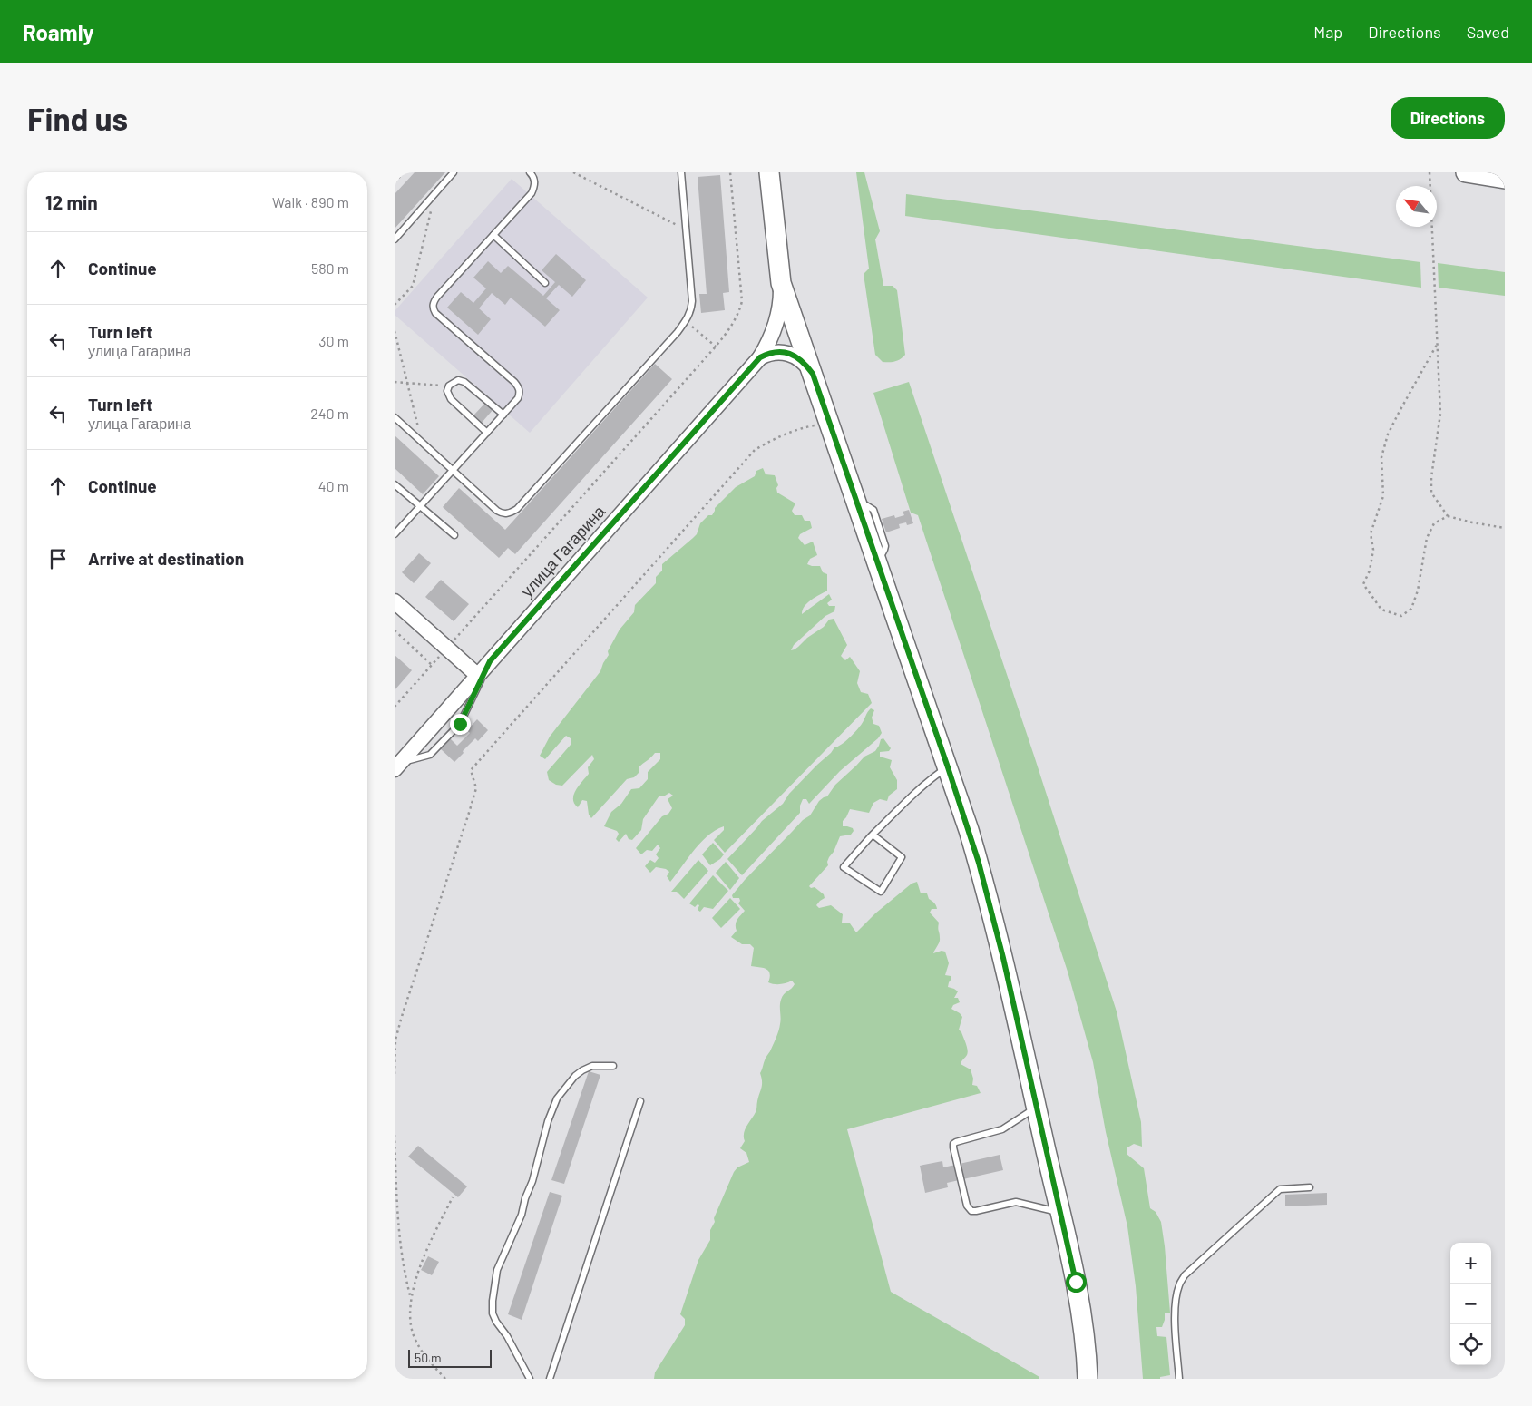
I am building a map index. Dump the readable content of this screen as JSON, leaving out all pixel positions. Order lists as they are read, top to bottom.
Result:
{
  "streets": {
    "street": ["улица Гагарина"]
  },
  "scale_bar": "50 m",
  "north": "top left",
  "page": {
    "header": "Roamly",
    "nav": ["Map", "Directions", "Saved"],
    "buttons": "Directions",
    "title": "Find us",
    "heading": ["12 min", "Walk · 890 m"],
    "list": [
      ["Continue", "580 m"],
      ["Turn left", "улица Гагарина", "30 m"],
      ["Turn left", "улица Гагарина", "240 m"],
      ["Continue", "40 m"],
      "Arrive at destination"
    ],
    "map_buttons": ["+", "−"],
    "scale": "50 m"
  }
}
